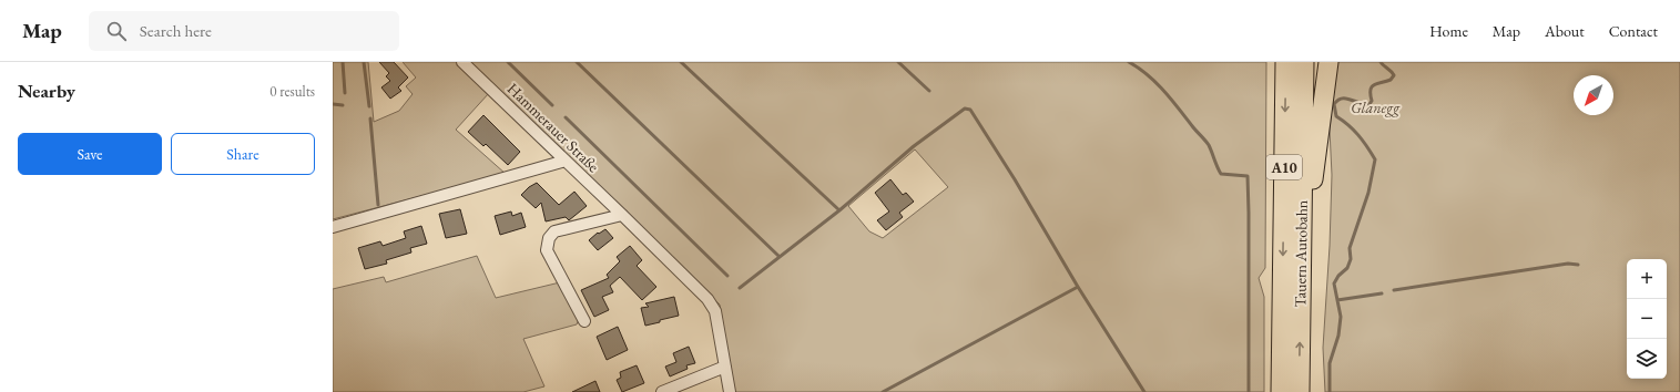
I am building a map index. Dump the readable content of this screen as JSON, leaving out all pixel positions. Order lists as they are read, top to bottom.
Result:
{
  "streets": {
    "highway": ["A10", "Tauern Autobahn"],
    "street": ["Hammerauer Straße"]
  },
  "parks": ["Glanegg"],
  "north": "bottom left",
  "page": {
    "header": "Map",
    "search": "Search here",
    "nav": [
      "Home",
      "Map",
      "About",
      "Contact"
    ],
    "heading": ["Nearby", "0 results"],
    "buttons": ["Save", "Share"],
    "map_buttons": ["+", "−"]
  }
}
